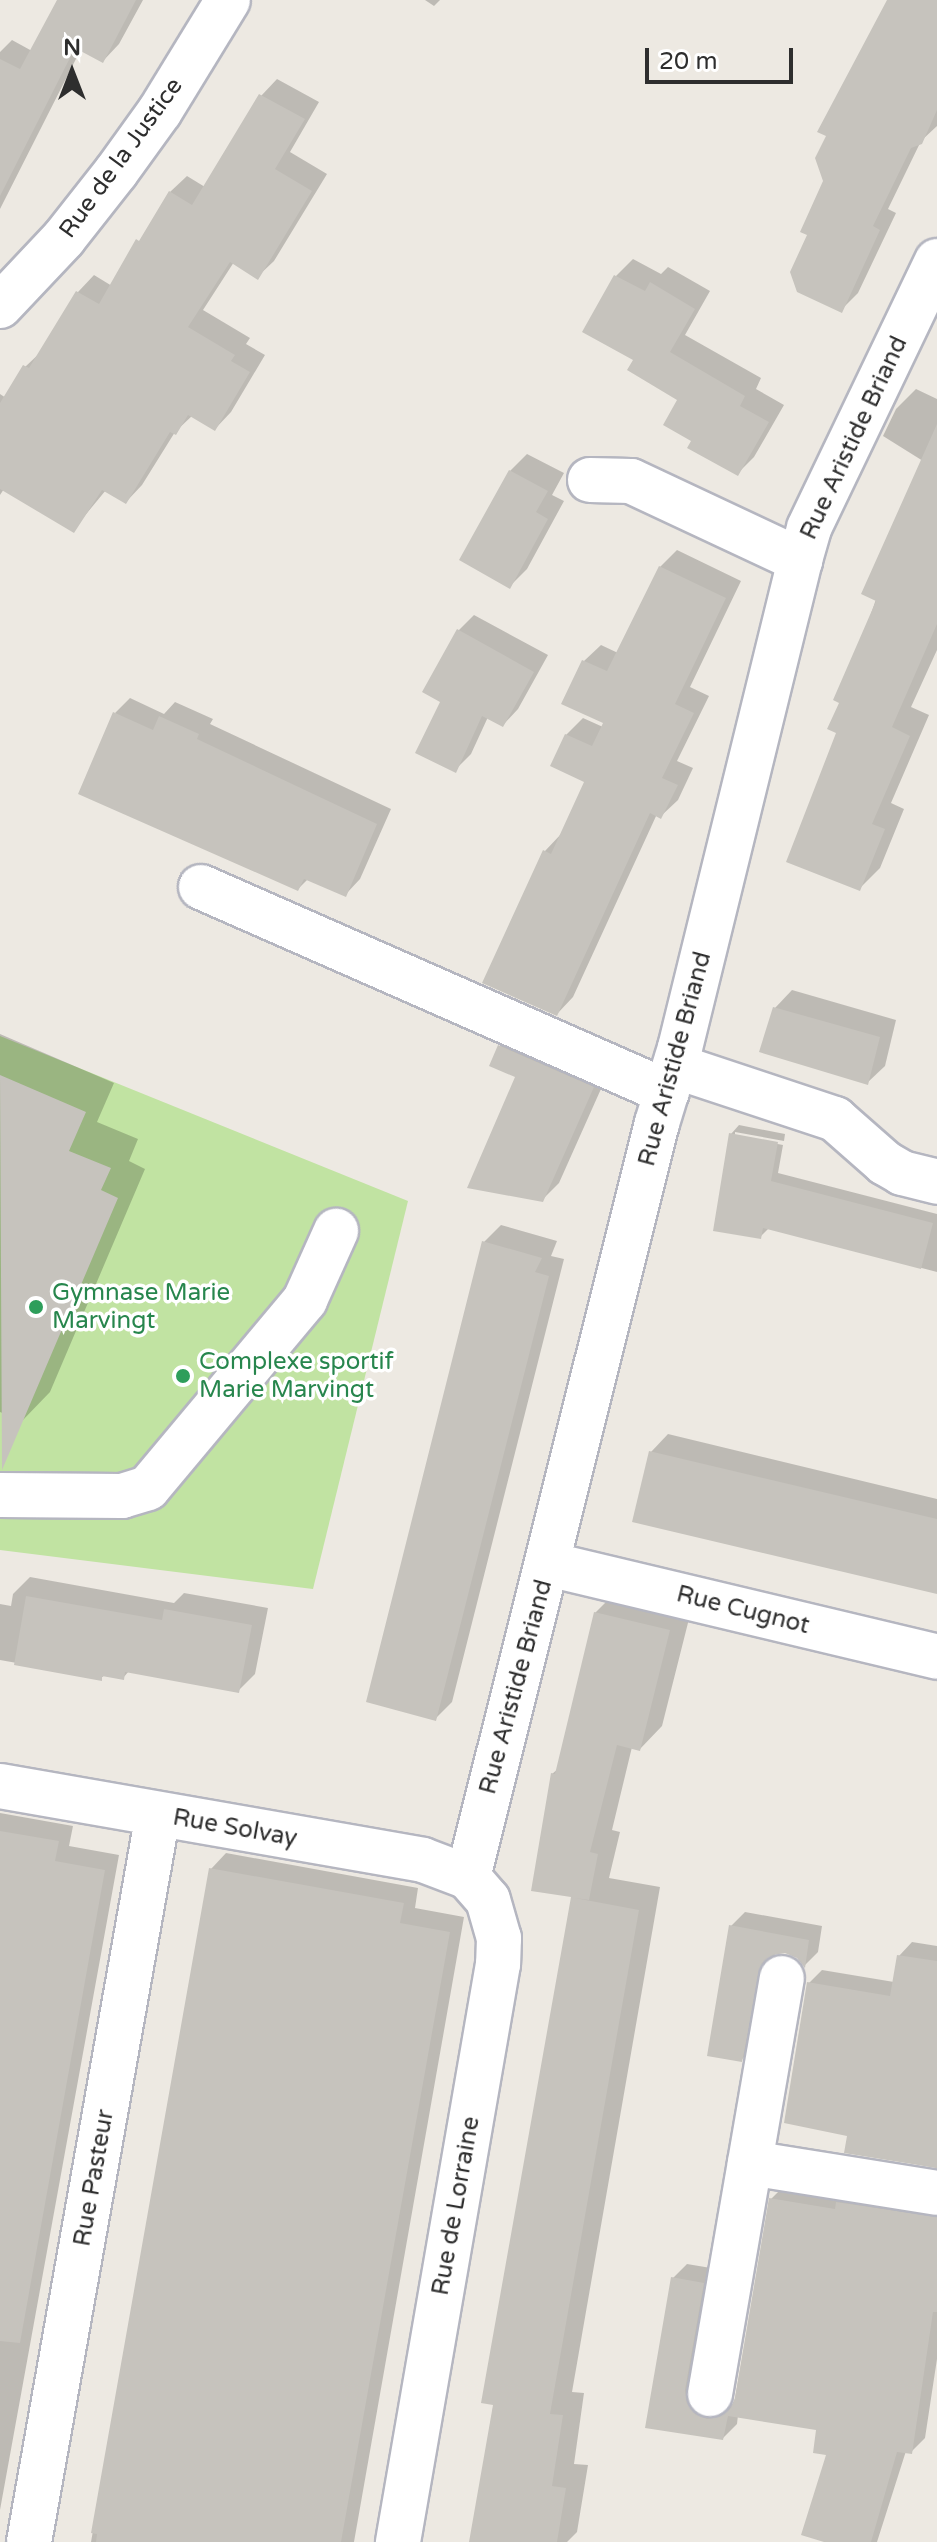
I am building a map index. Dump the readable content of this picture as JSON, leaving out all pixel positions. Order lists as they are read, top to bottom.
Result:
{
  "streets": {
    "street": [
      "Rue de la Justice",
      "Rue Aristide Briand",
      "Rue Cugnot",
      "Rue Solvay",
      "Rue Pasteur",
      "Rue de Lorraine"
    ]
  },
  "crossings": [
    ["Rue Aristide Briand", "Rue Cugnot"],
    ["Rue Aristide Briand", "Rue Solvay"],
    ["Rue Aristide Briand", "Rue de Lorraine"],
    ["Rue Solvay", "Rue Pasteur"],
    ["Rue Solvay", "Rue de Lorraine"]
  ],
  "places": ["Gymnase Marie Marvingt", "Complexe sportif Marie Marvingt"],
  "scale_bar": "20 m",
  "north": "top"
}
